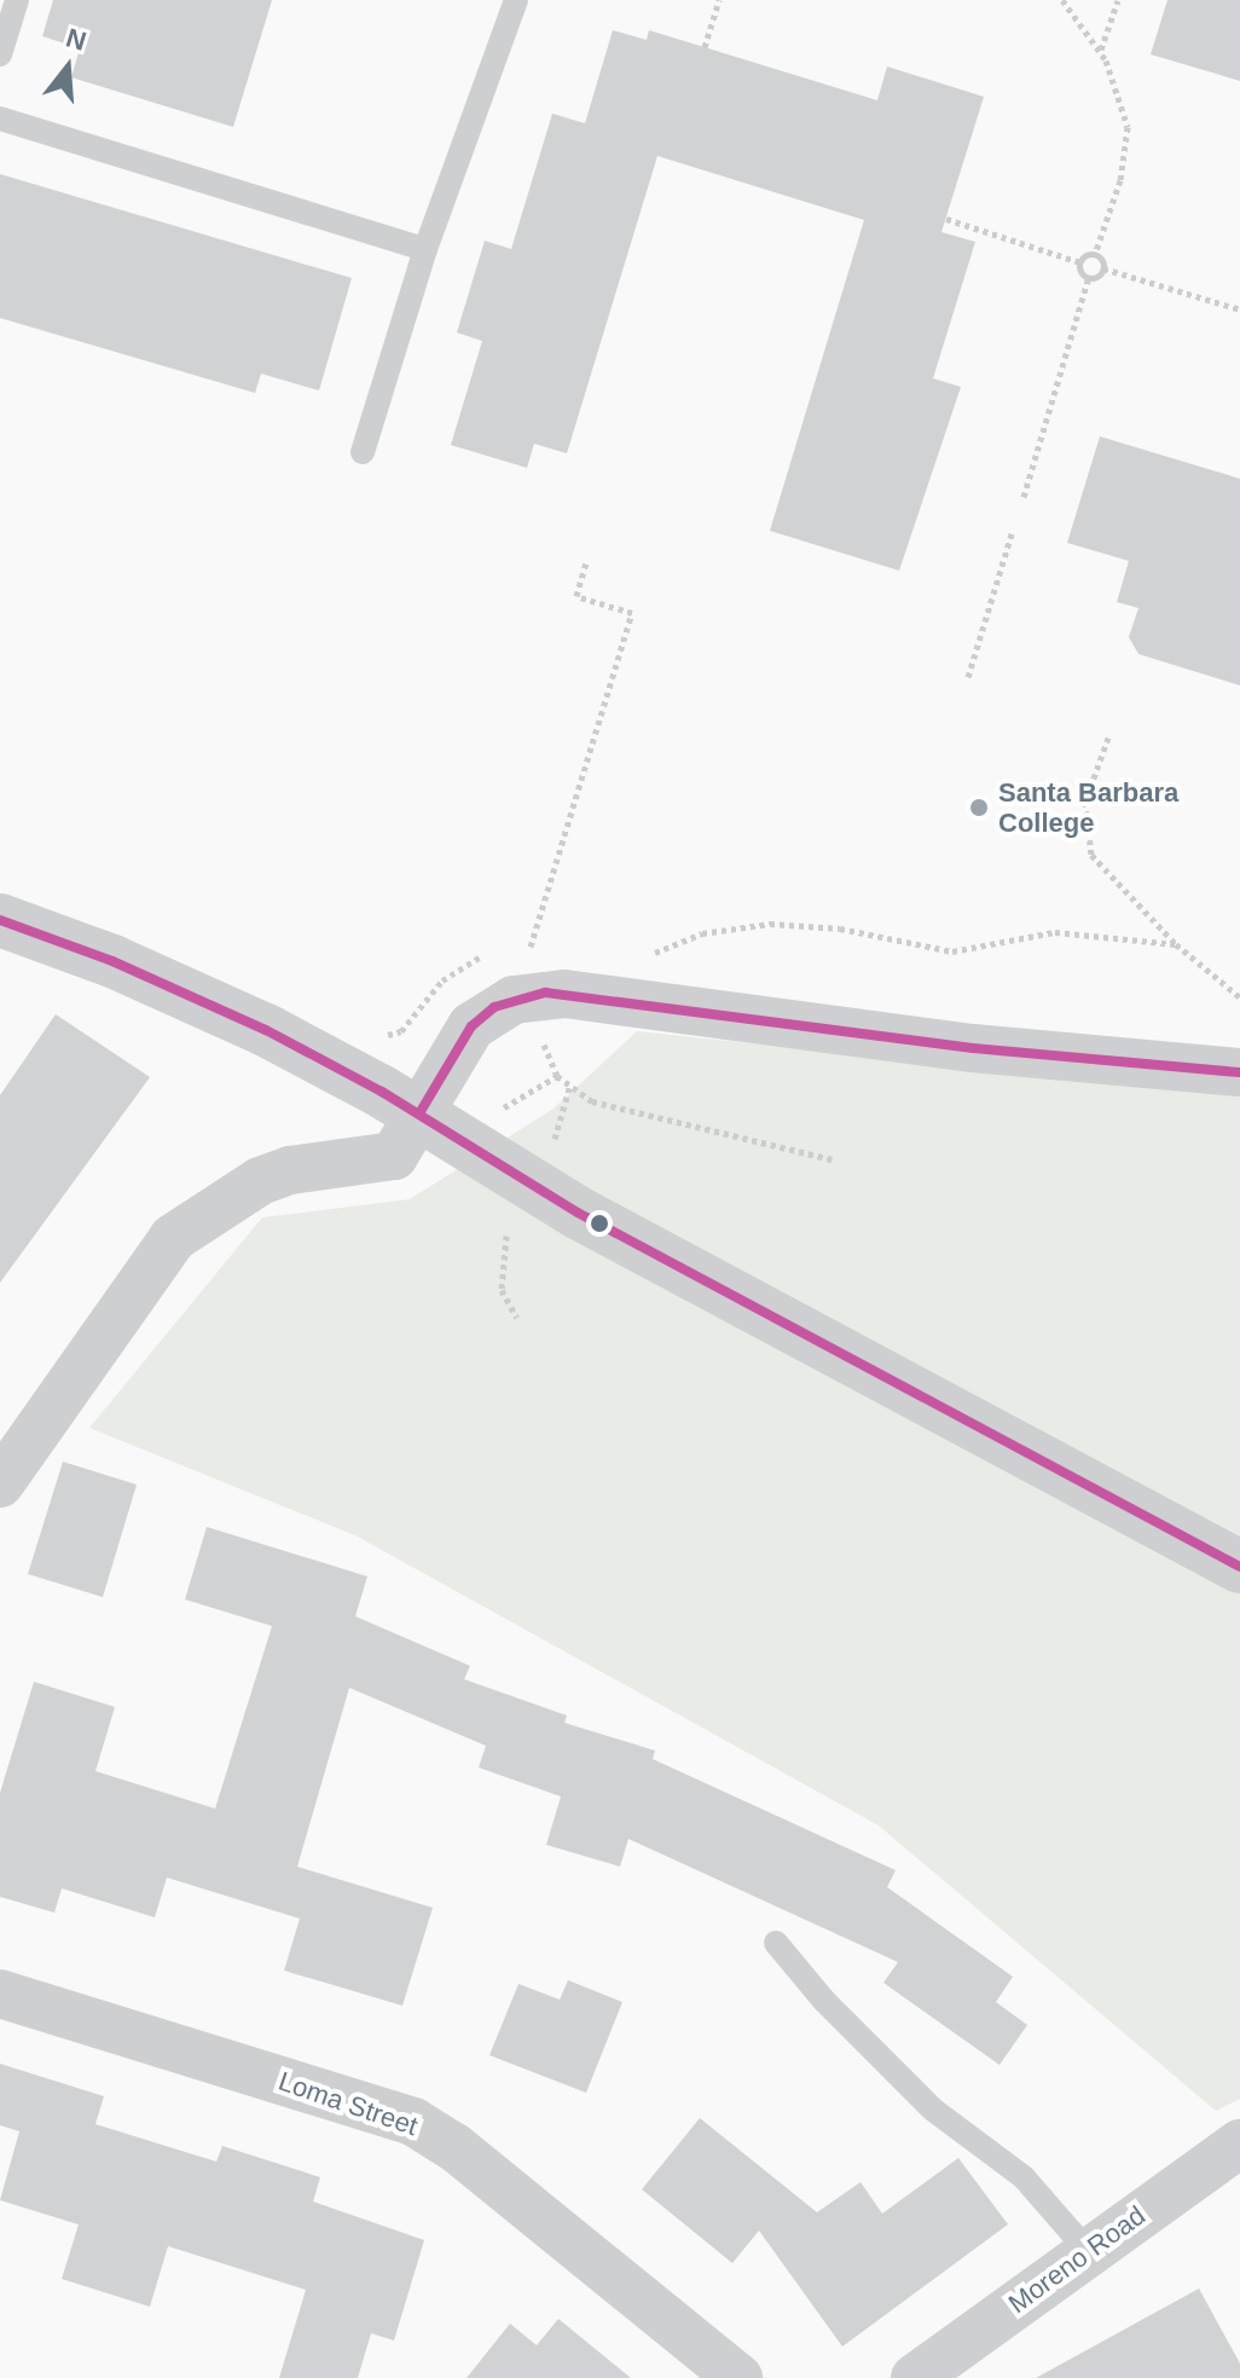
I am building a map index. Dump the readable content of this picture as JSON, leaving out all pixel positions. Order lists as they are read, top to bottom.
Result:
{
  "streets": {
    "street": ["Loma Street", "Moreno Road"]
  },
  "places": ["Santa Barbara College"],
  "north": "top"
}
